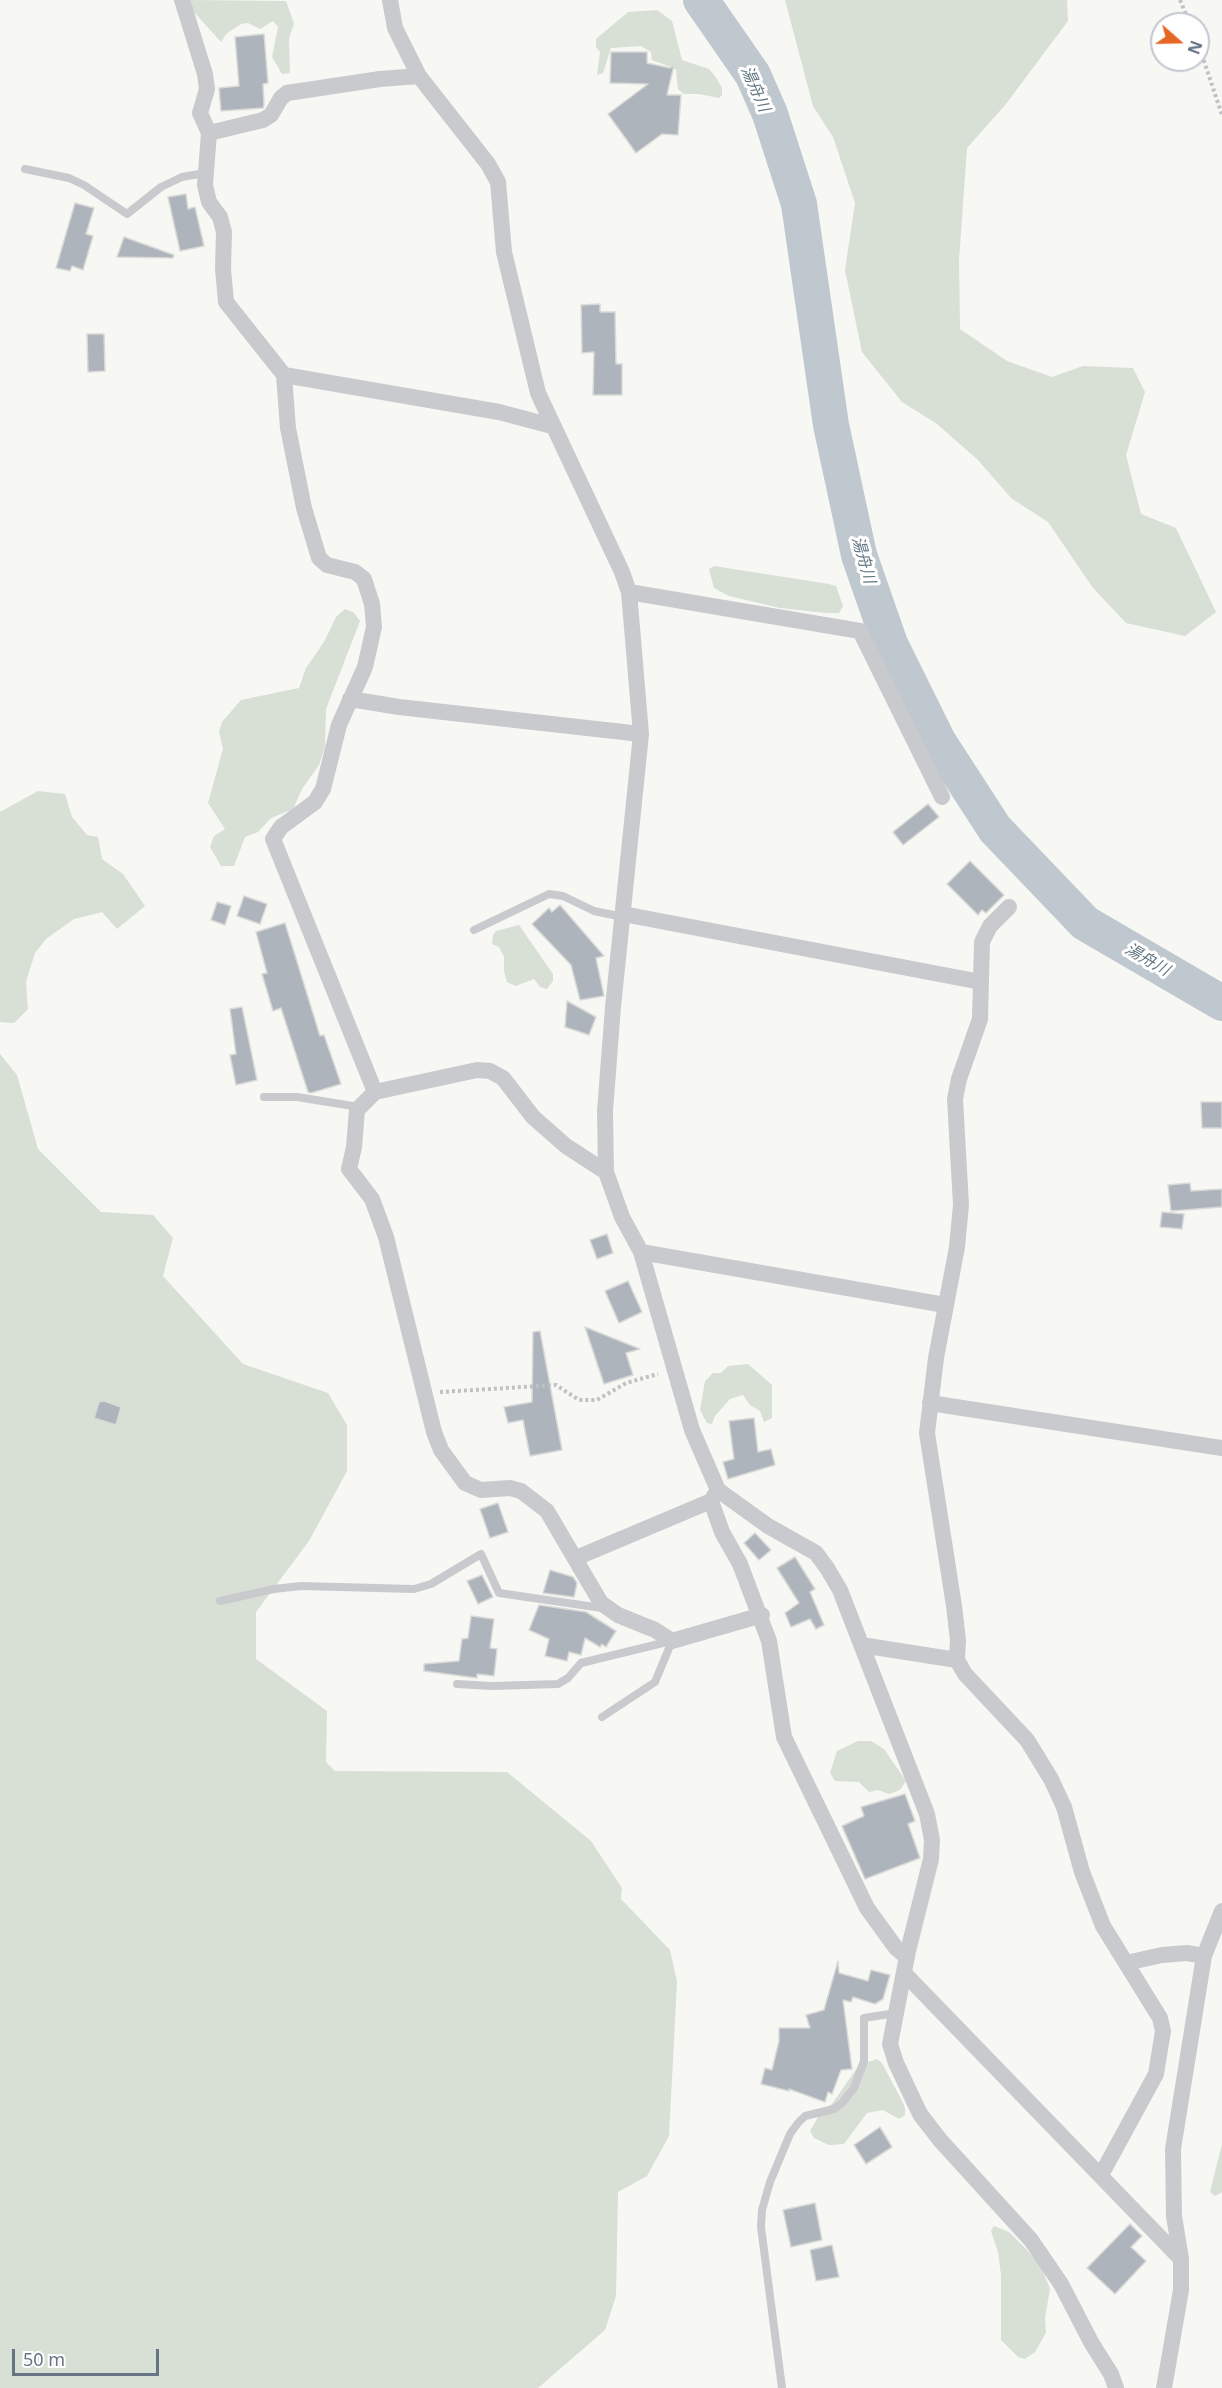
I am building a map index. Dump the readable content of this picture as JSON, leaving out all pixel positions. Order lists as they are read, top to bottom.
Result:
{
  "water": ["湯舟川"],
  "scale_bar": "50 m",
  "north": "right"
}
